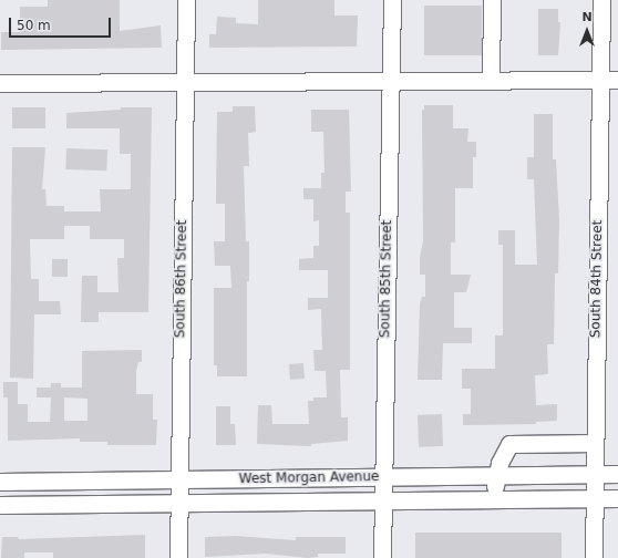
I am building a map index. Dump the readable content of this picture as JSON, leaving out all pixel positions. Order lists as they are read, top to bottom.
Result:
{
  "streets": {
    "street": [
      "South 86th Street",
      "South 85th Street",
      "South 84th Street",
      "West Morgan Avenue"
    ]
  },
  "crossings": [
    ["South 86th Street", "West Morgan Avenue"],
    ["South 85th Street", "West Morgan Avenue"],
    ["South 84th Street", "West Morgan Avenue"]
  ],
  "scale_bar": "50 m",
  "north": "top"
}
